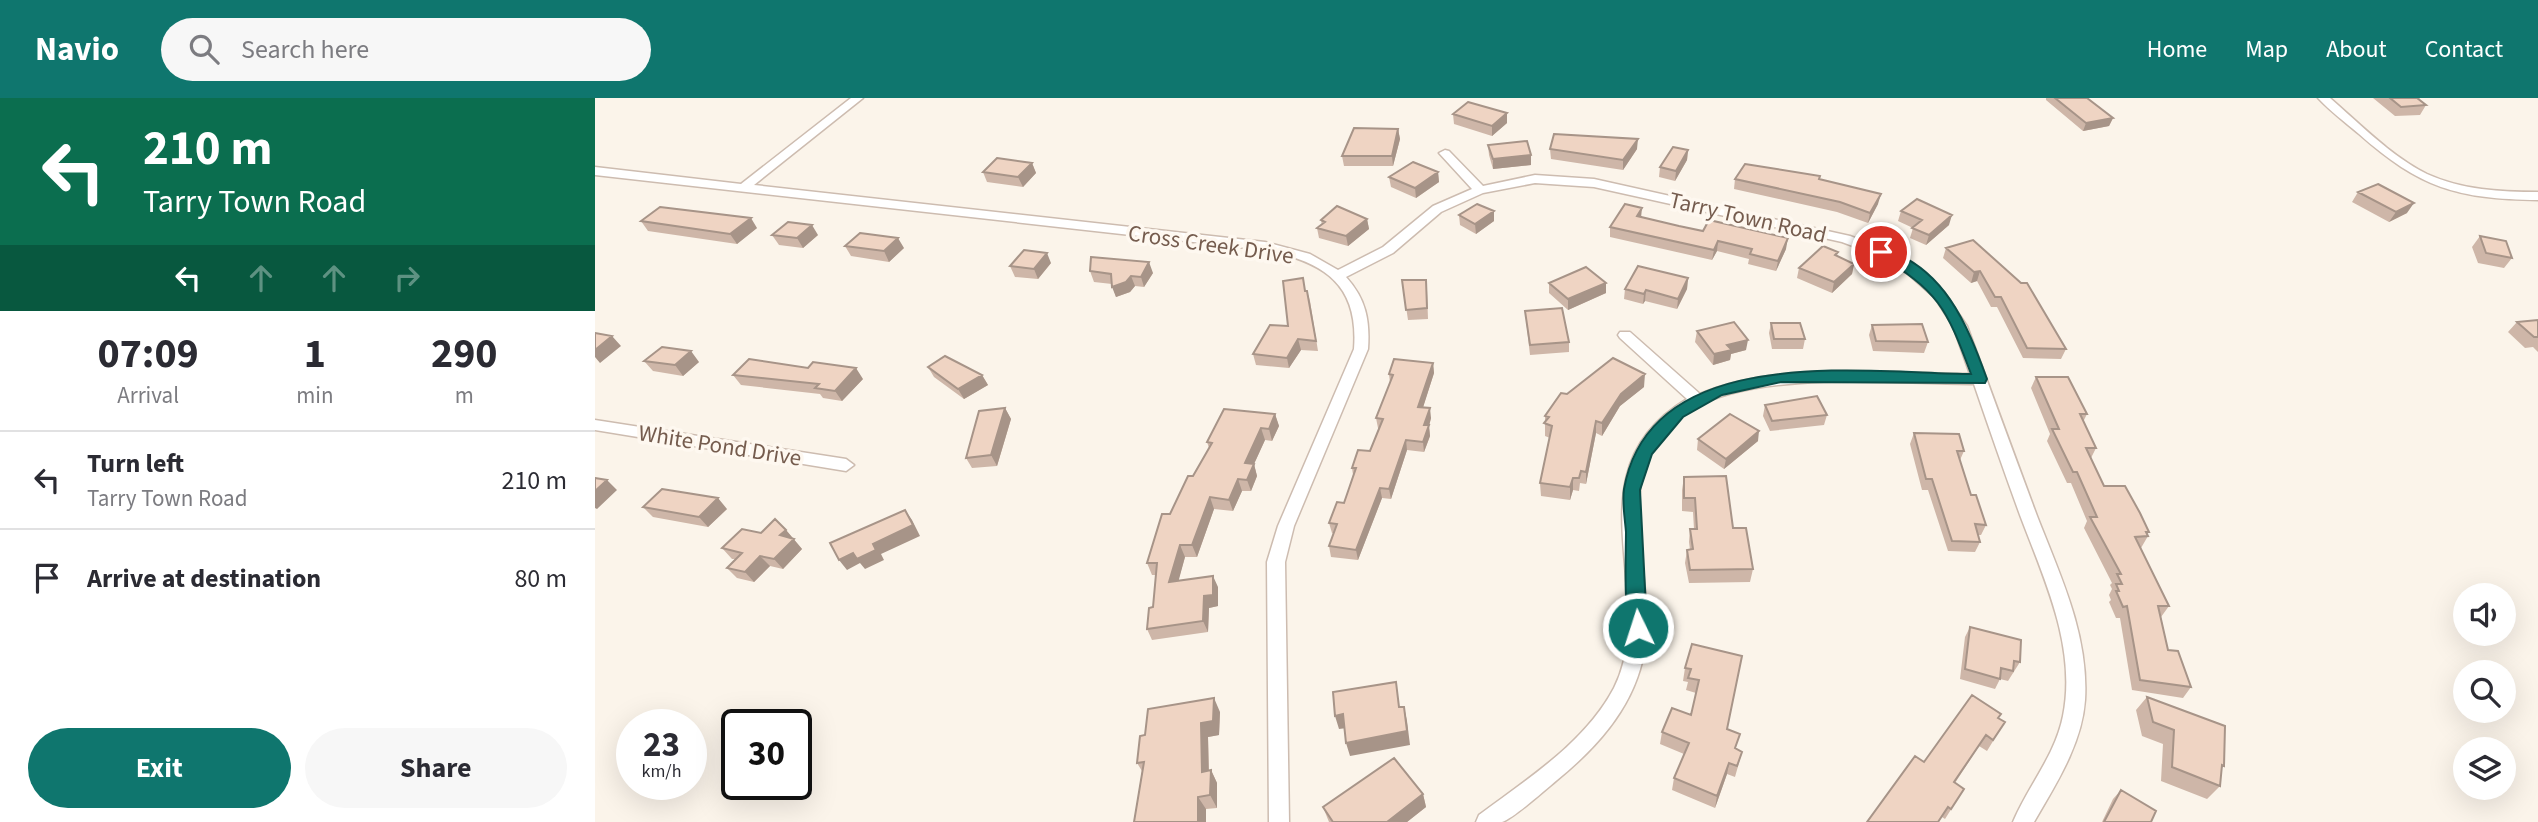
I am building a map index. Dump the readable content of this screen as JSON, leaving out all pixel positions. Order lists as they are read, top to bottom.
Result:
{
  "streets": {
    "street": ["Tarry Town Road", "Cross Creek Drive", "White Pond Drive"]
  },
  "crossings": [
    ["Tarry Town Road", "Cross Creek Drive"]
  ],
  "page": {
    "header": "Navio",
    "search": "Search here",
    "nav": [
      "Home",
      "Map",
      "About",
      "Contact"
    ],
    "turn": ["210 m", "Tarry Town Road"],
    "eta": [
      "07:09",
      "Arrival",
      "1",
      "min",
      "290",
      "m"
    ],
    "list": [
      {
        "name": "Turn left",
        "note": "Tarry Town Road",
        "value": "210 m"
      },
      {
        "name": "Arrive at destination",
        "value": "80 m"
      }
    ],
    "speed": "23 km/h",
    "limit": "30",
    "buttons": ["Exit", "Share"]
  }
}
